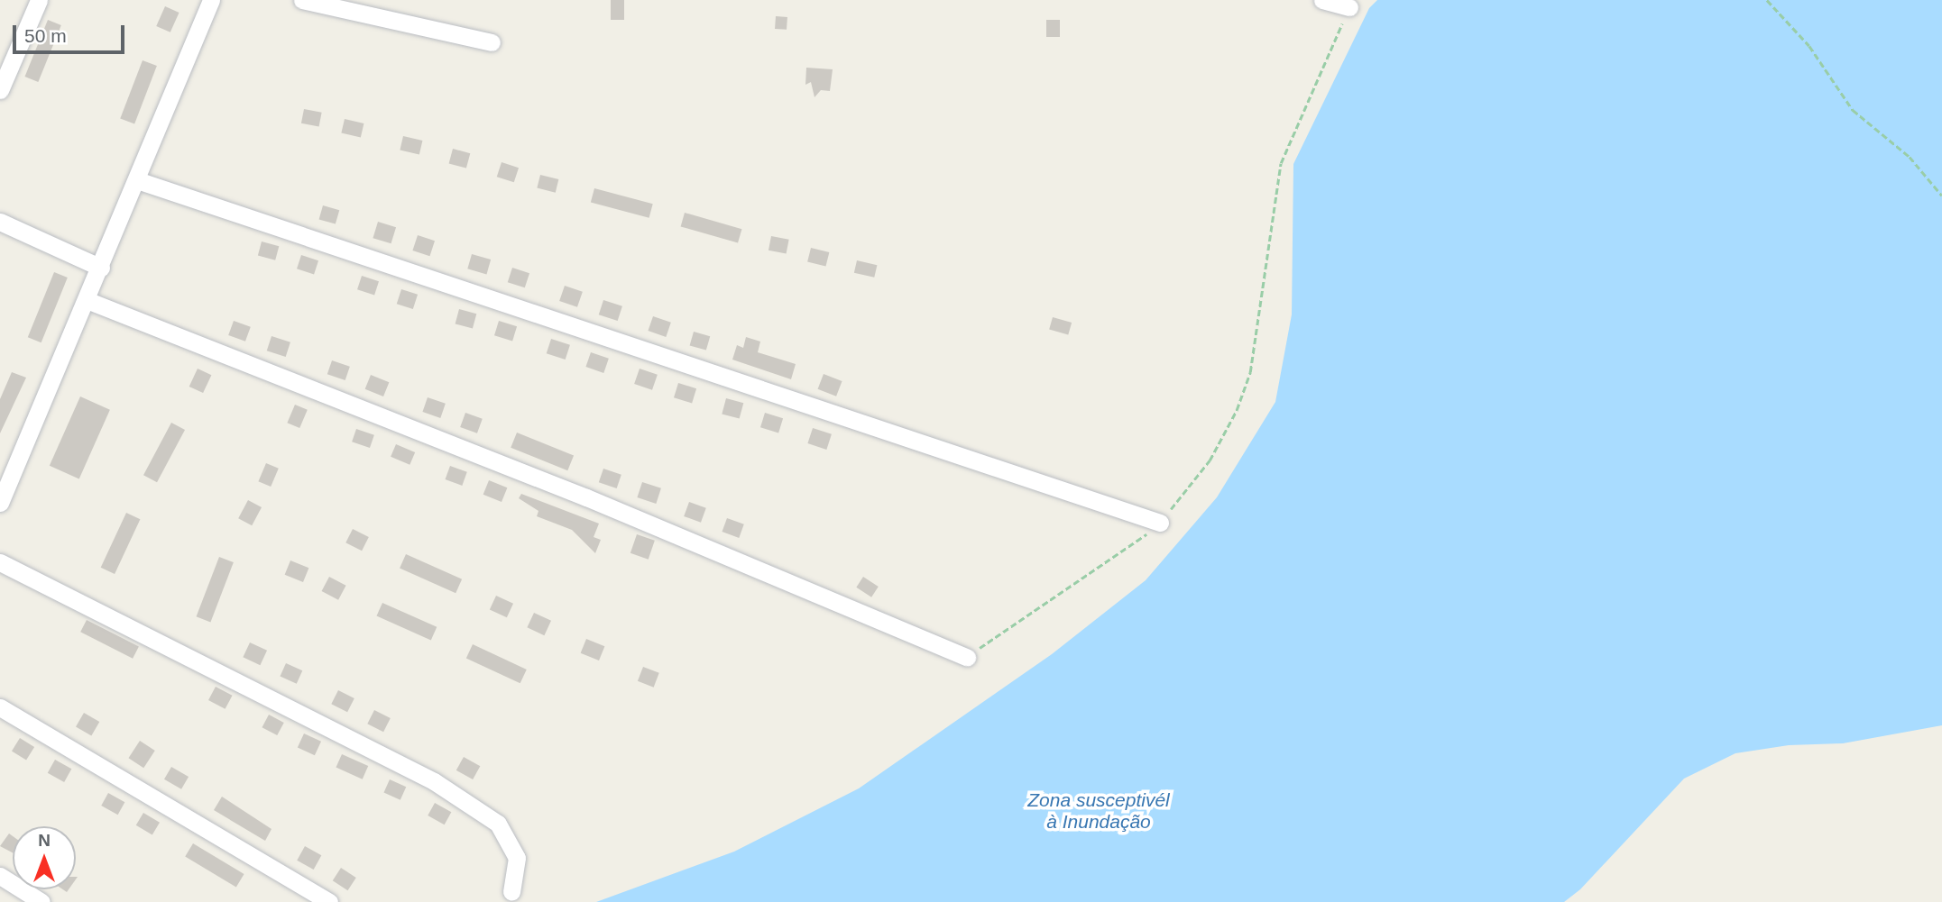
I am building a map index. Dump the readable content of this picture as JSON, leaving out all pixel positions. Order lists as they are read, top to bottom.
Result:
{
  "water": ["Zona susceptivél à Inundação"],
  "scale_bar": "50 m",
  "north": "top"
}
